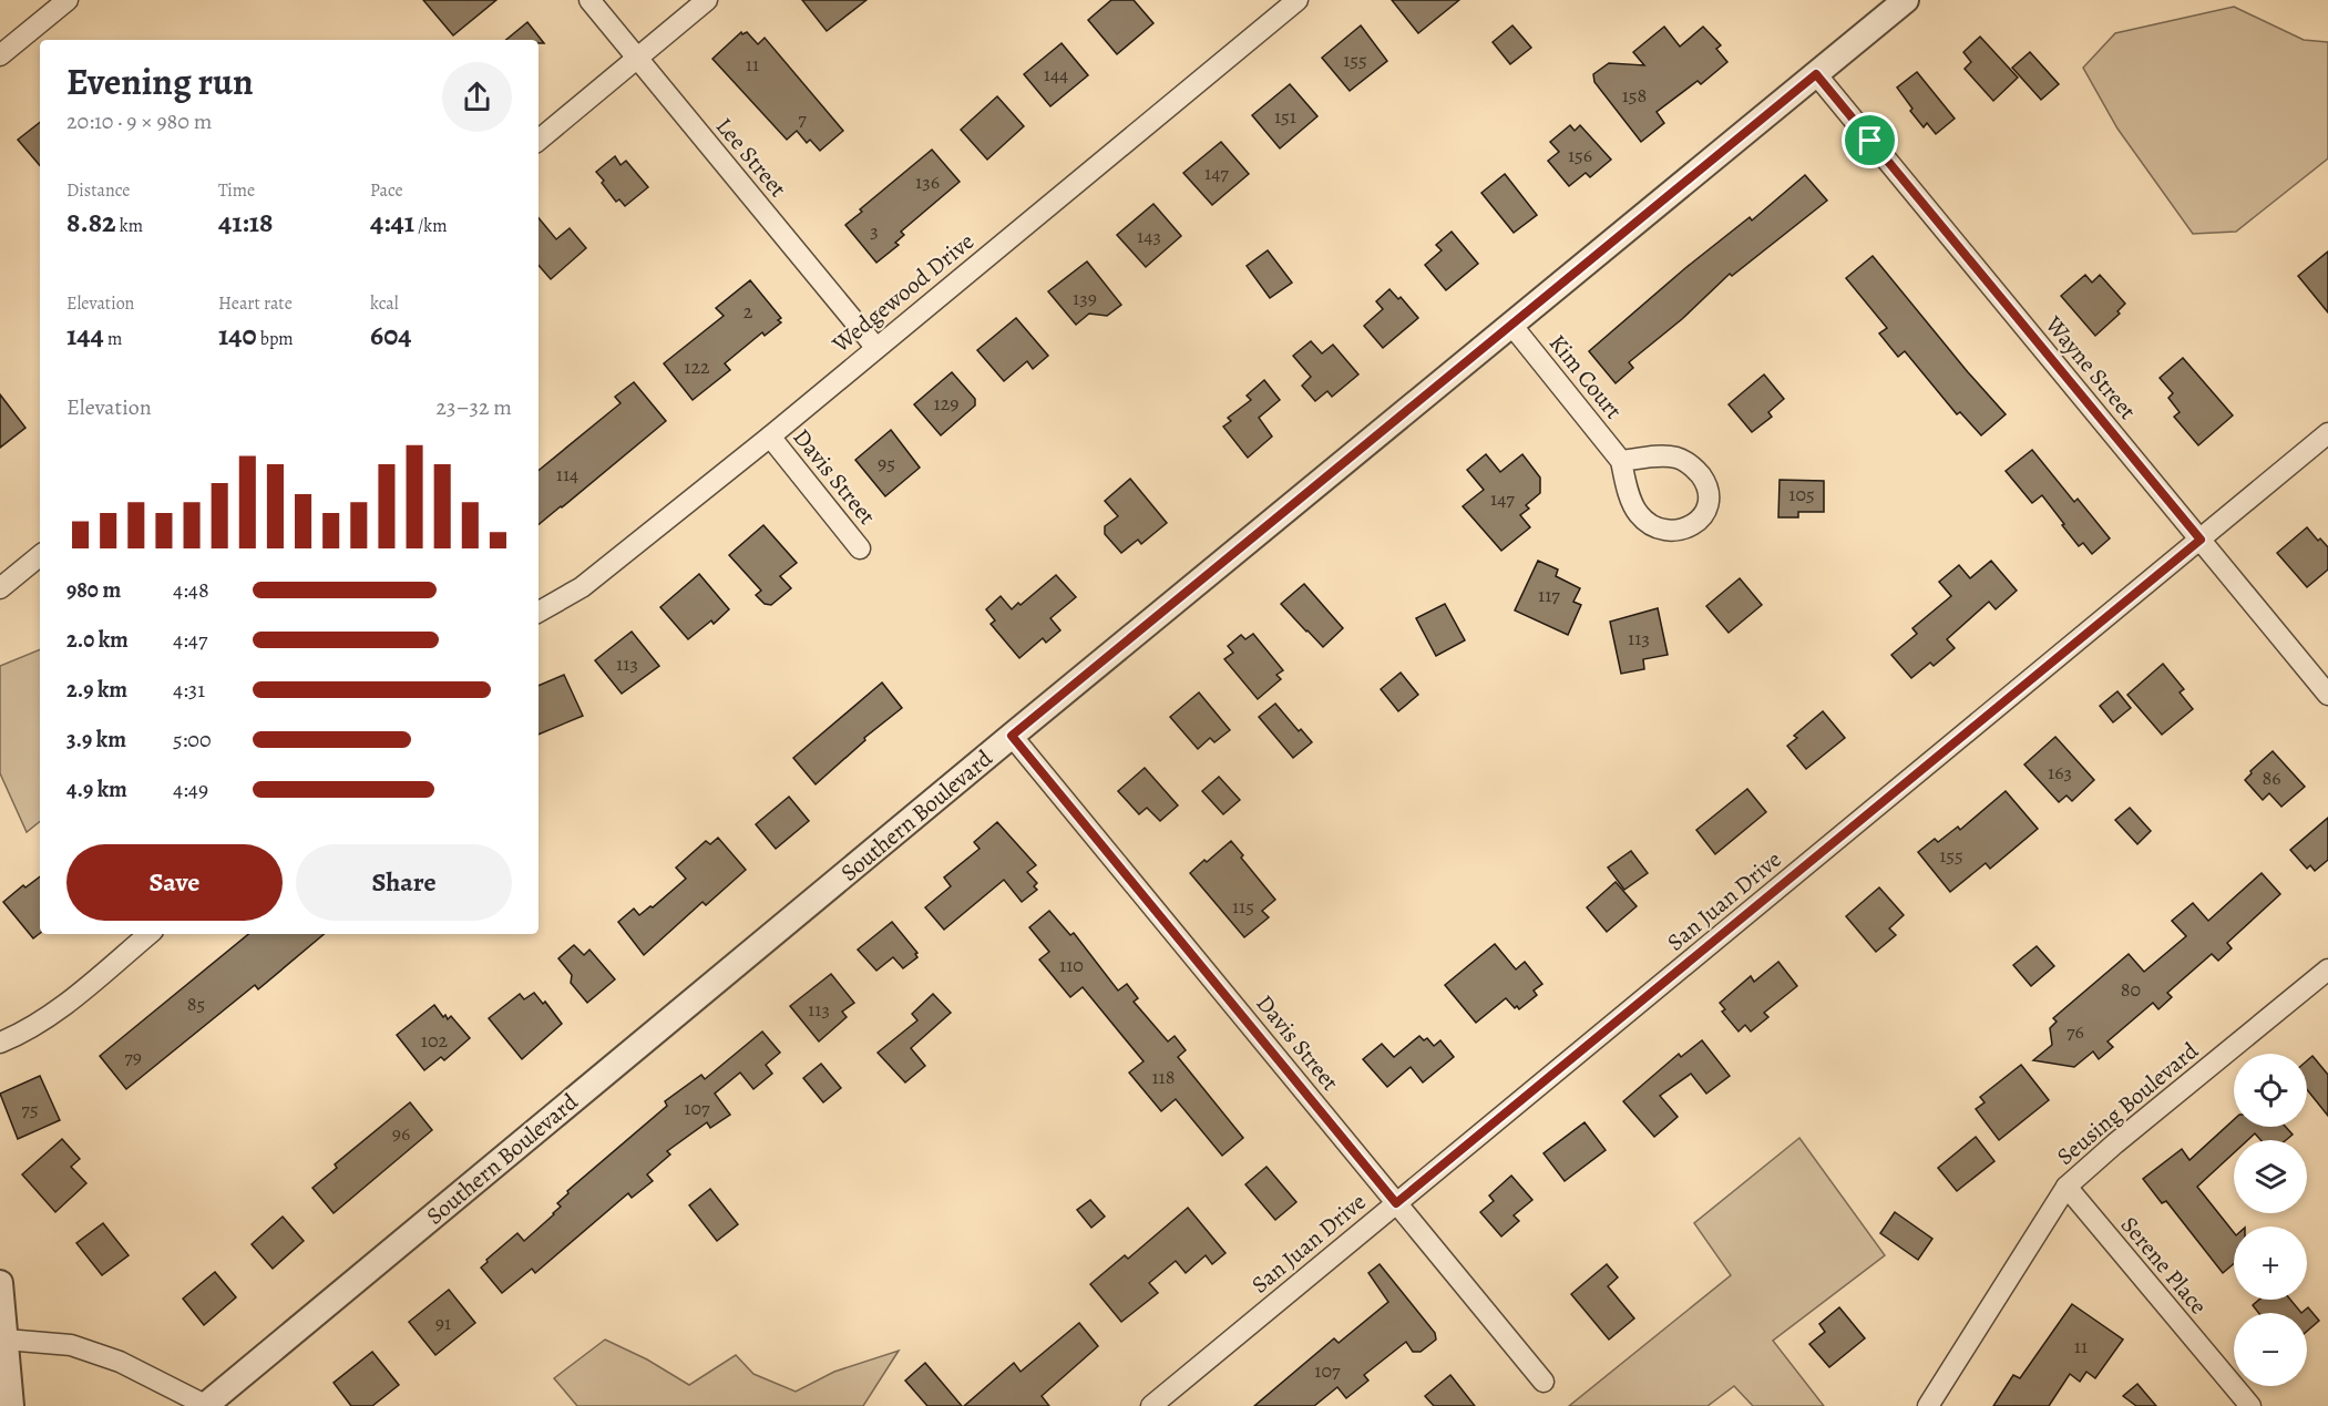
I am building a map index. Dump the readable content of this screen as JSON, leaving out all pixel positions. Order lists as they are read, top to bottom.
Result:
{
  "streets": {
    "street": [
      "Lee Street",
      "Wedgewood Drive",
      "Wayne Street",
      "Kim Court",
      "Davis Street",
      "Southern Boulevard",
      "San Juan Drive",
      "Seusing Boulevard",
      "Serene Place"
    ]
  },
  "crossings": [
    ["Lee Street", "Wedgewood Drive"],
    ["Wedgewood Drive", "Davis Street"],
    ["Wayne Street", "Southern Boulevard"],
    ["Wayne Street", "San Juan Drive"],
    ["Kim Court", "Southern Boulevard"],
    ["Davis Street", "Southern Boulevard"],
    ["Davis Street", "San Juan Drive"],
    ["Seusing Boulevard", "Serene Place"]
  ],
  "house_numbers": [
    "155",
    "11",
    "144",
    "158",
    "151",
    "7",
    "156",
    "147",
    "136",
    "3",
    "143",
    "139",
    "2",
    "122",
    "129",
    "95",
    "114",
    "105",
    "147",
    "117",
    "113",
    "113",
    "163",
    "86",
    "155",
    "115",
    "110",
    "80",
    "85",
    "113",
    "76",
    "102",
    "79",
    "118",
    "107",
    "75",
    "96",
    "91",
    "11",
    "107"
  ],
  "page": {
    "heading": ["Evening run", "20:10 · 9 × 980 m"],
    "stats": [
      ["Distance", "8.82 km"],
      ["Time", "41:18"],
      ["Pace", "4:41 /km"],
      ["Elevation", "144 m"],
      ["Heart rate", "140 bpm"],
      ["kcal", "604"]
    ],
    "chart": ["Elevation", "23–32 m"],
    "list": [
      {
        "name": "980 m",
        "note": "4:48"
      },
      {
        "name": "2.0 km",
        "note": "4:47"
      },
      {
        "name": "2.9 km",
        "note": "4:31"
      },
      {
        "name": "3.9 km",
        "note": "5:00"
      },
      {
        "name": "4.9 km",
        "note": "4:49"
      }
    ],
    "buttons": ["Save", "Share"],
    "map_buttons": ["+", "−"]
  }
}
